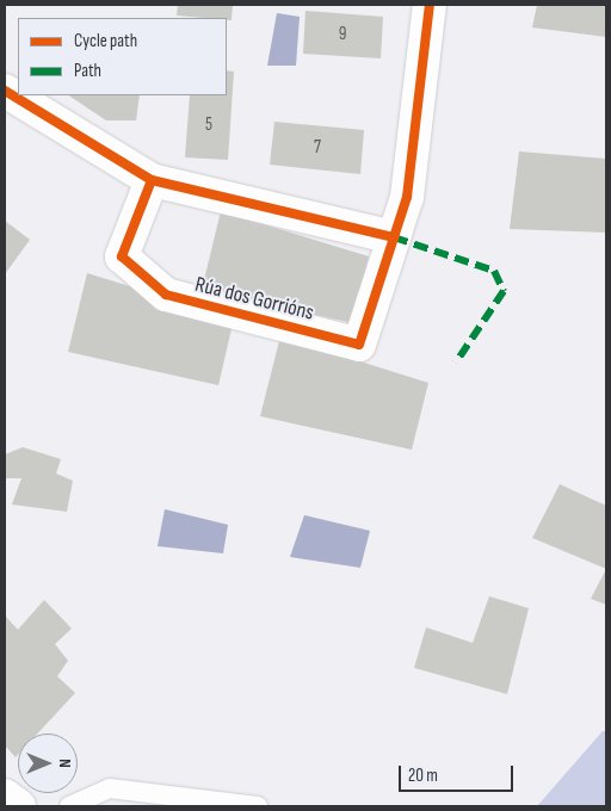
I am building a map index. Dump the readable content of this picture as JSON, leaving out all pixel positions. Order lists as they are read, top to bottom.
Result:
{
  "streets": {
    "street": ["Rúa dos Gorrións"]
  },
  "house_numbers": ["9", "5", "7"],
  "legend": ["Cycle path", "Path"],
  "scale_bar": "20 m",
  "north": "right"
}
